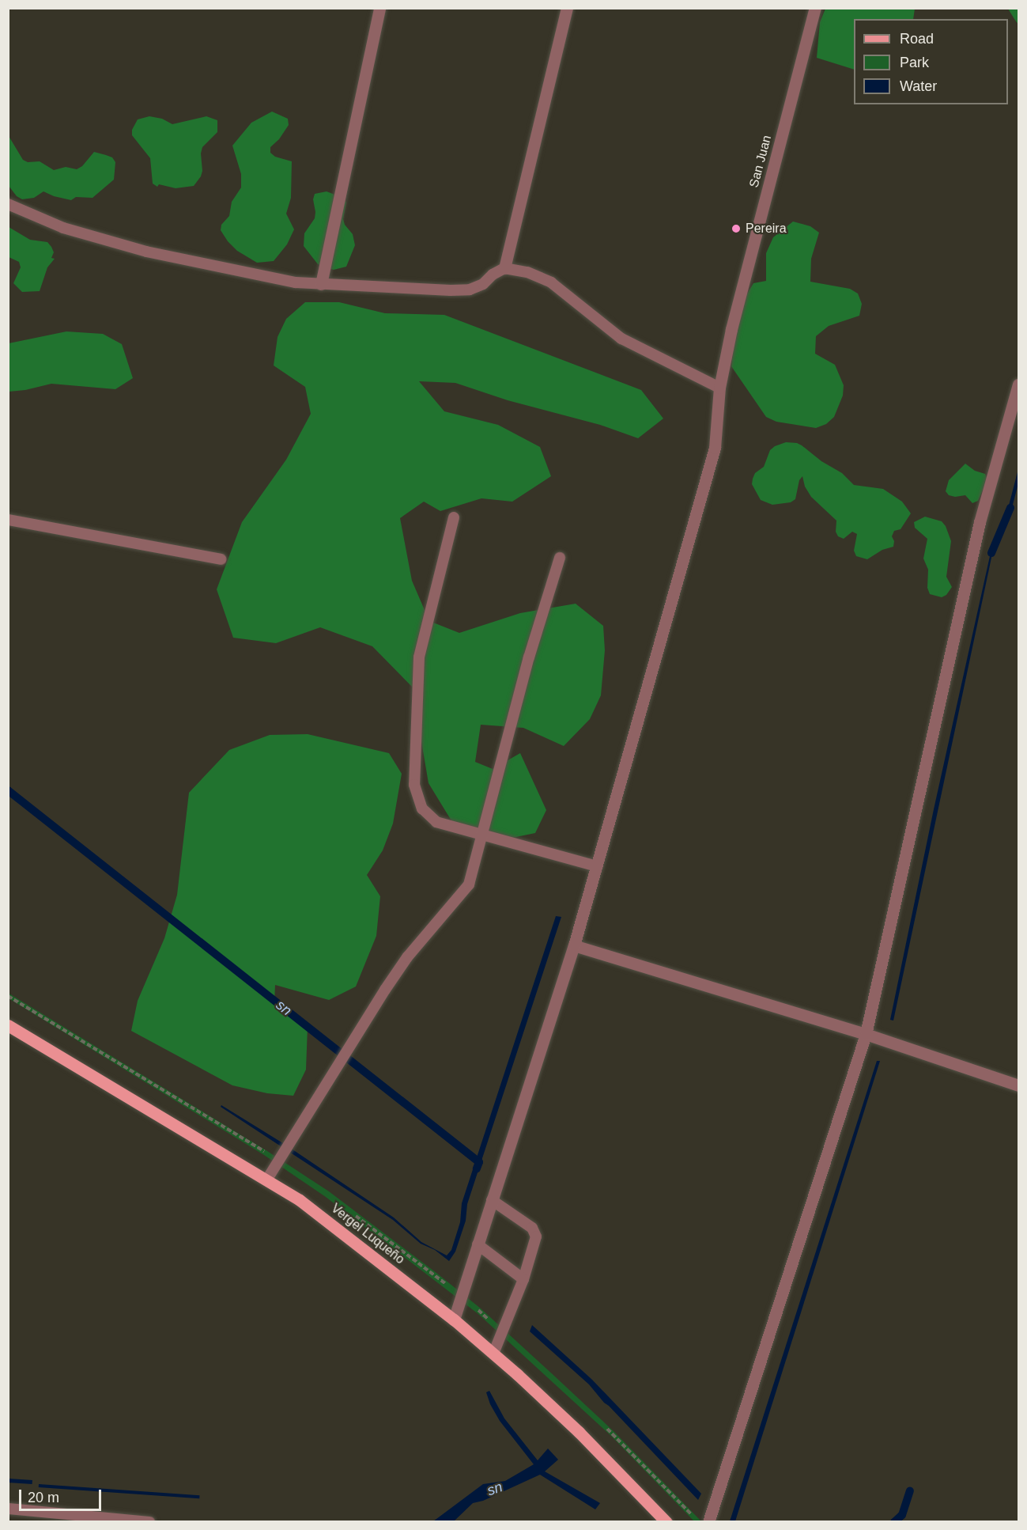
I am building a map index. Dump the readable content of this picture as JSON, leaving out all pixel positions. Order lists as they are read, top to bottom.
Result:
{
  "streets": {
    "main road": ["Vergel Luqueño"],
    "street": ["San Juan"]
  },
  "crossings": [
    ["San Juan", "Vergel Luqueño"]
  ],
  "water": ["sn"],
  "places": ["Pereira"],
  "legend": ["Road", "Park", "Water"],
  "scale_bar": "20 m"
}
